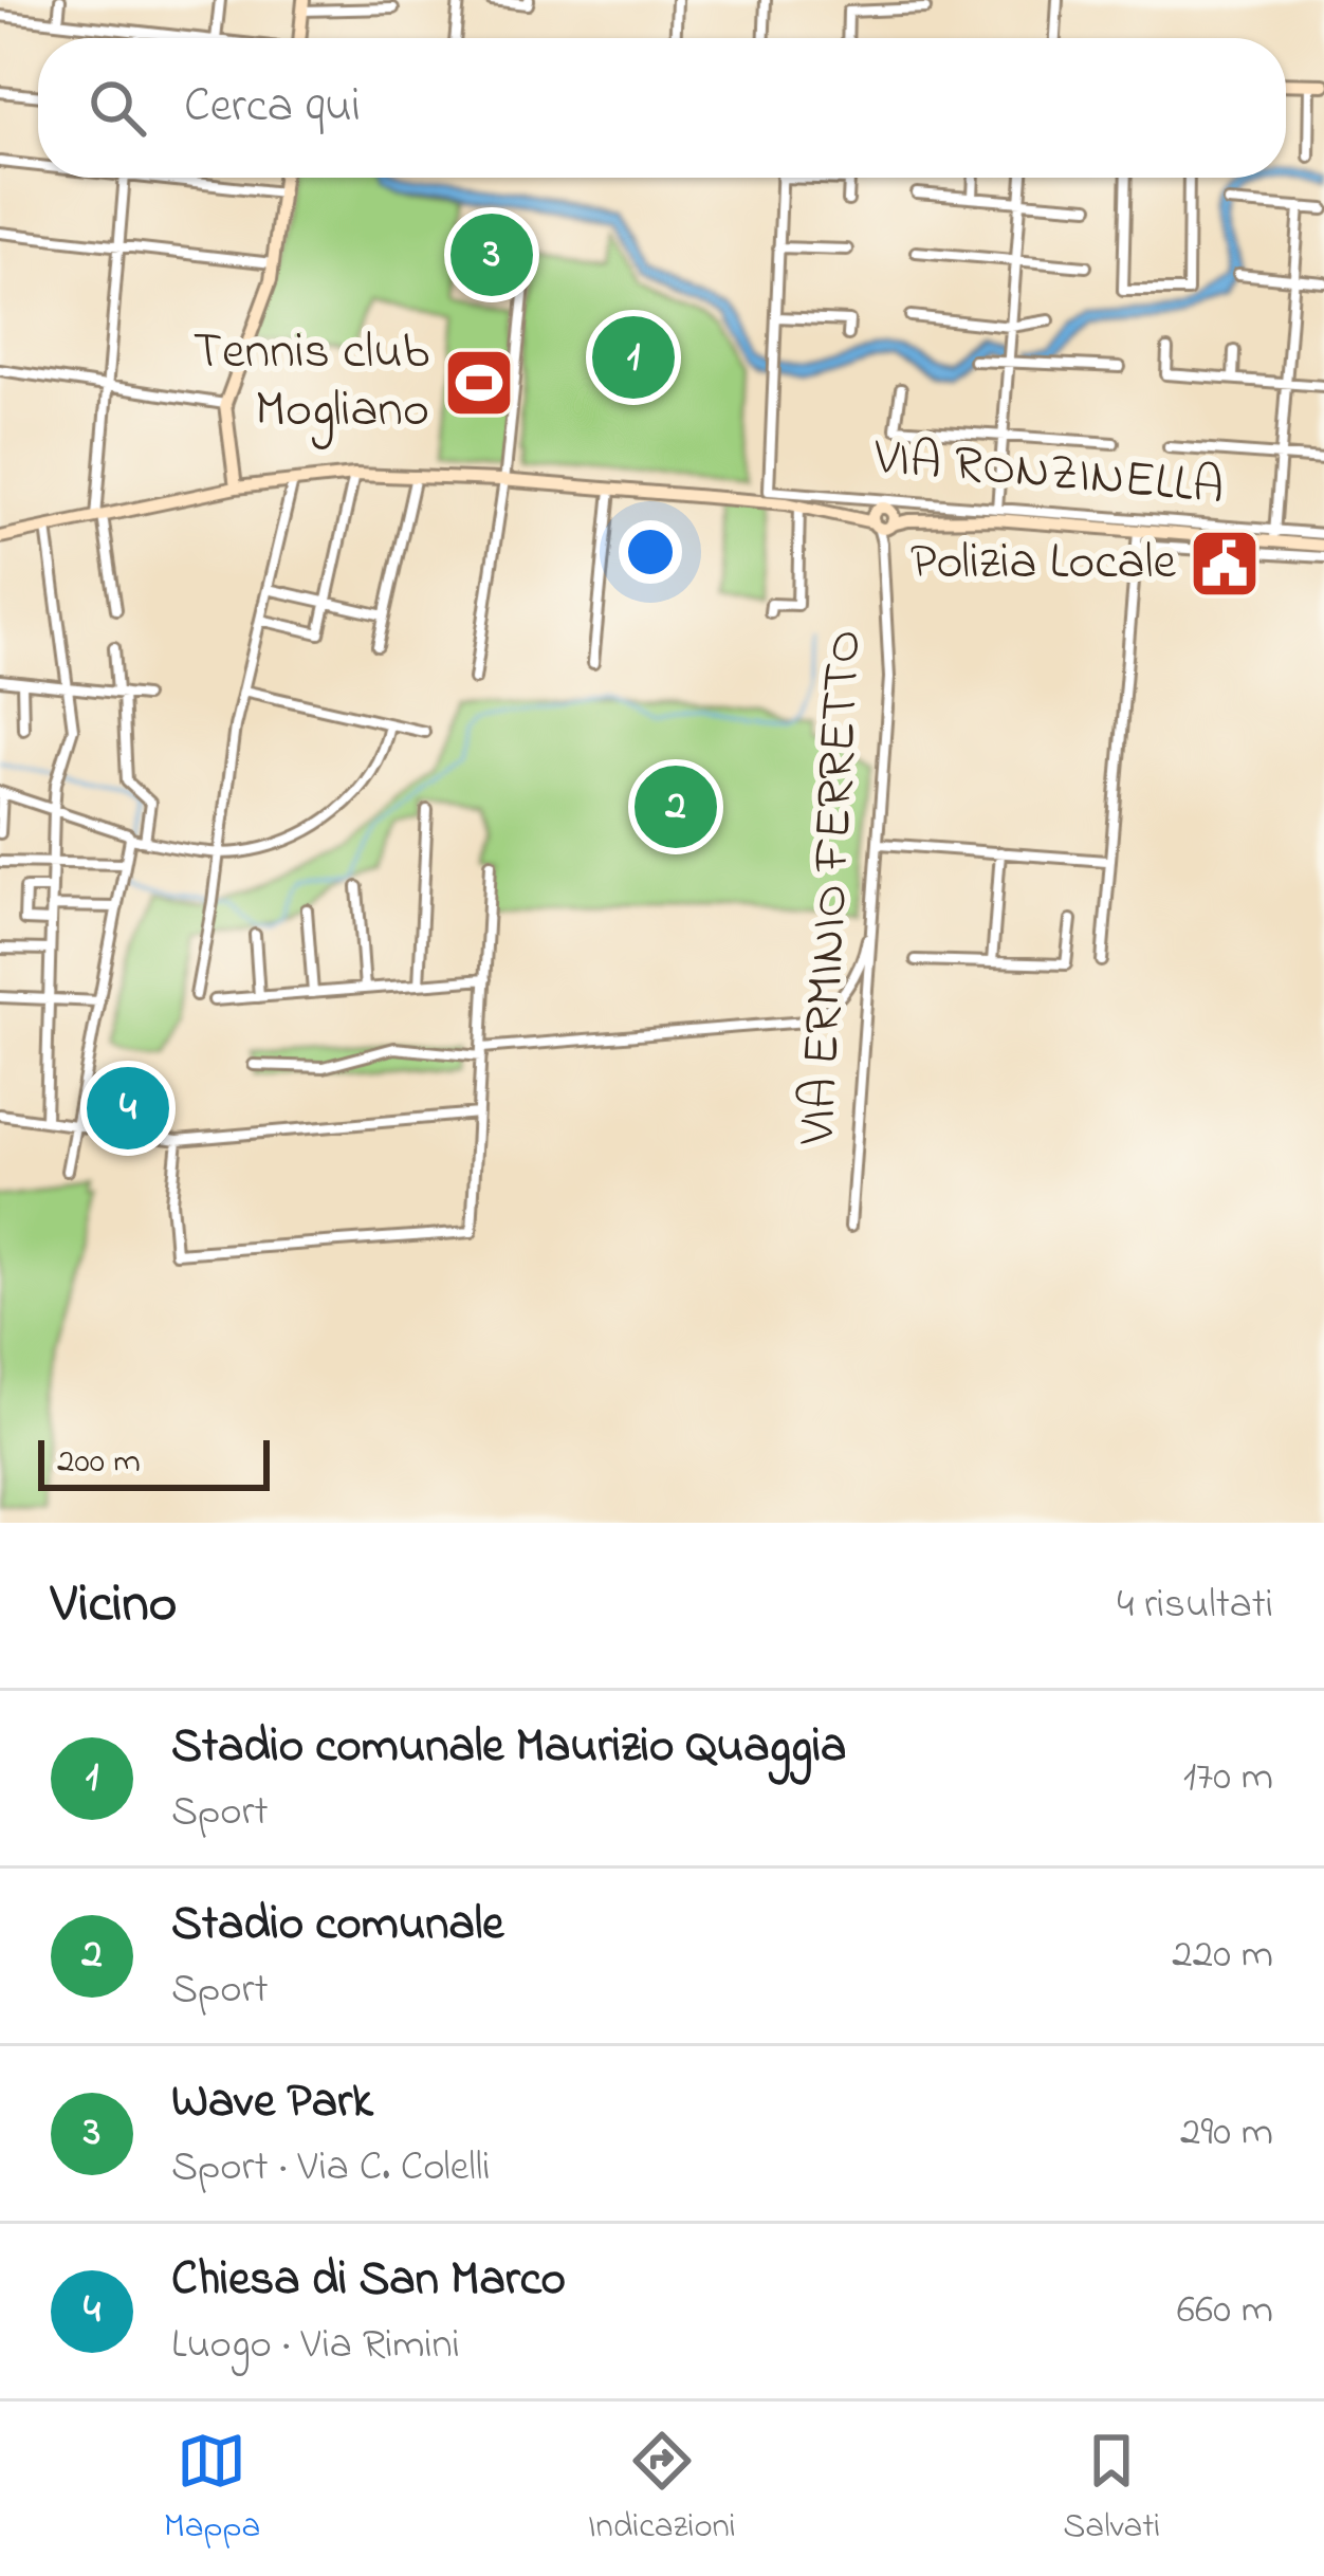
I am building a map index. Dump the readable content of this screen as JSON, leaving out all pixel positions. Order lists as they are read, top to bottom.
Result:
{
  "streets": {
    "street": ["VIA RONZINELLA", "VIA ERMINIO FERRETTO"]
  },
  "crossings": [
    ["VIA RONZINELLA", "VIA ERMINIO FERRETTO"]
  ],
  "places": {
    "sports": ["Tennis club Mogliano"],
    "public building": ["Polizia Locale"]
  },
  "scale_bar": "200 m",
  "page": {
    "search": "Cerca qui",
    "pins": [
      "3",
      "1",
      "2",
      "4"
    ],
    "scale": "200 m",
    "heading": ["Vicino", "4 risultati"],
    "list": [
      {
        "mark": "1",
        "name": "Stadio comunale Maurizio Quaggia",
        "note": "Sport",
        "value": "170 m"
      },
      {
        "mark": "2",
        "name": "Stadio comunale",
        "note": "Sport",
        "value": "220 m"
      },
      {
        "mark": "3",
        "name": "Wave Park",
        "note": "Sport · Via C. Colelli",
        "value": "290 m"
      },
      {
        "mark": "4",
        "name": "Chiesa di San Marco",
        "note": "Luogo · Via Rimini",
        "value": "660 m"
      }
    ],
    "nav": ["Mappa", "Indicazioni", "Salvati"]
  }
}
